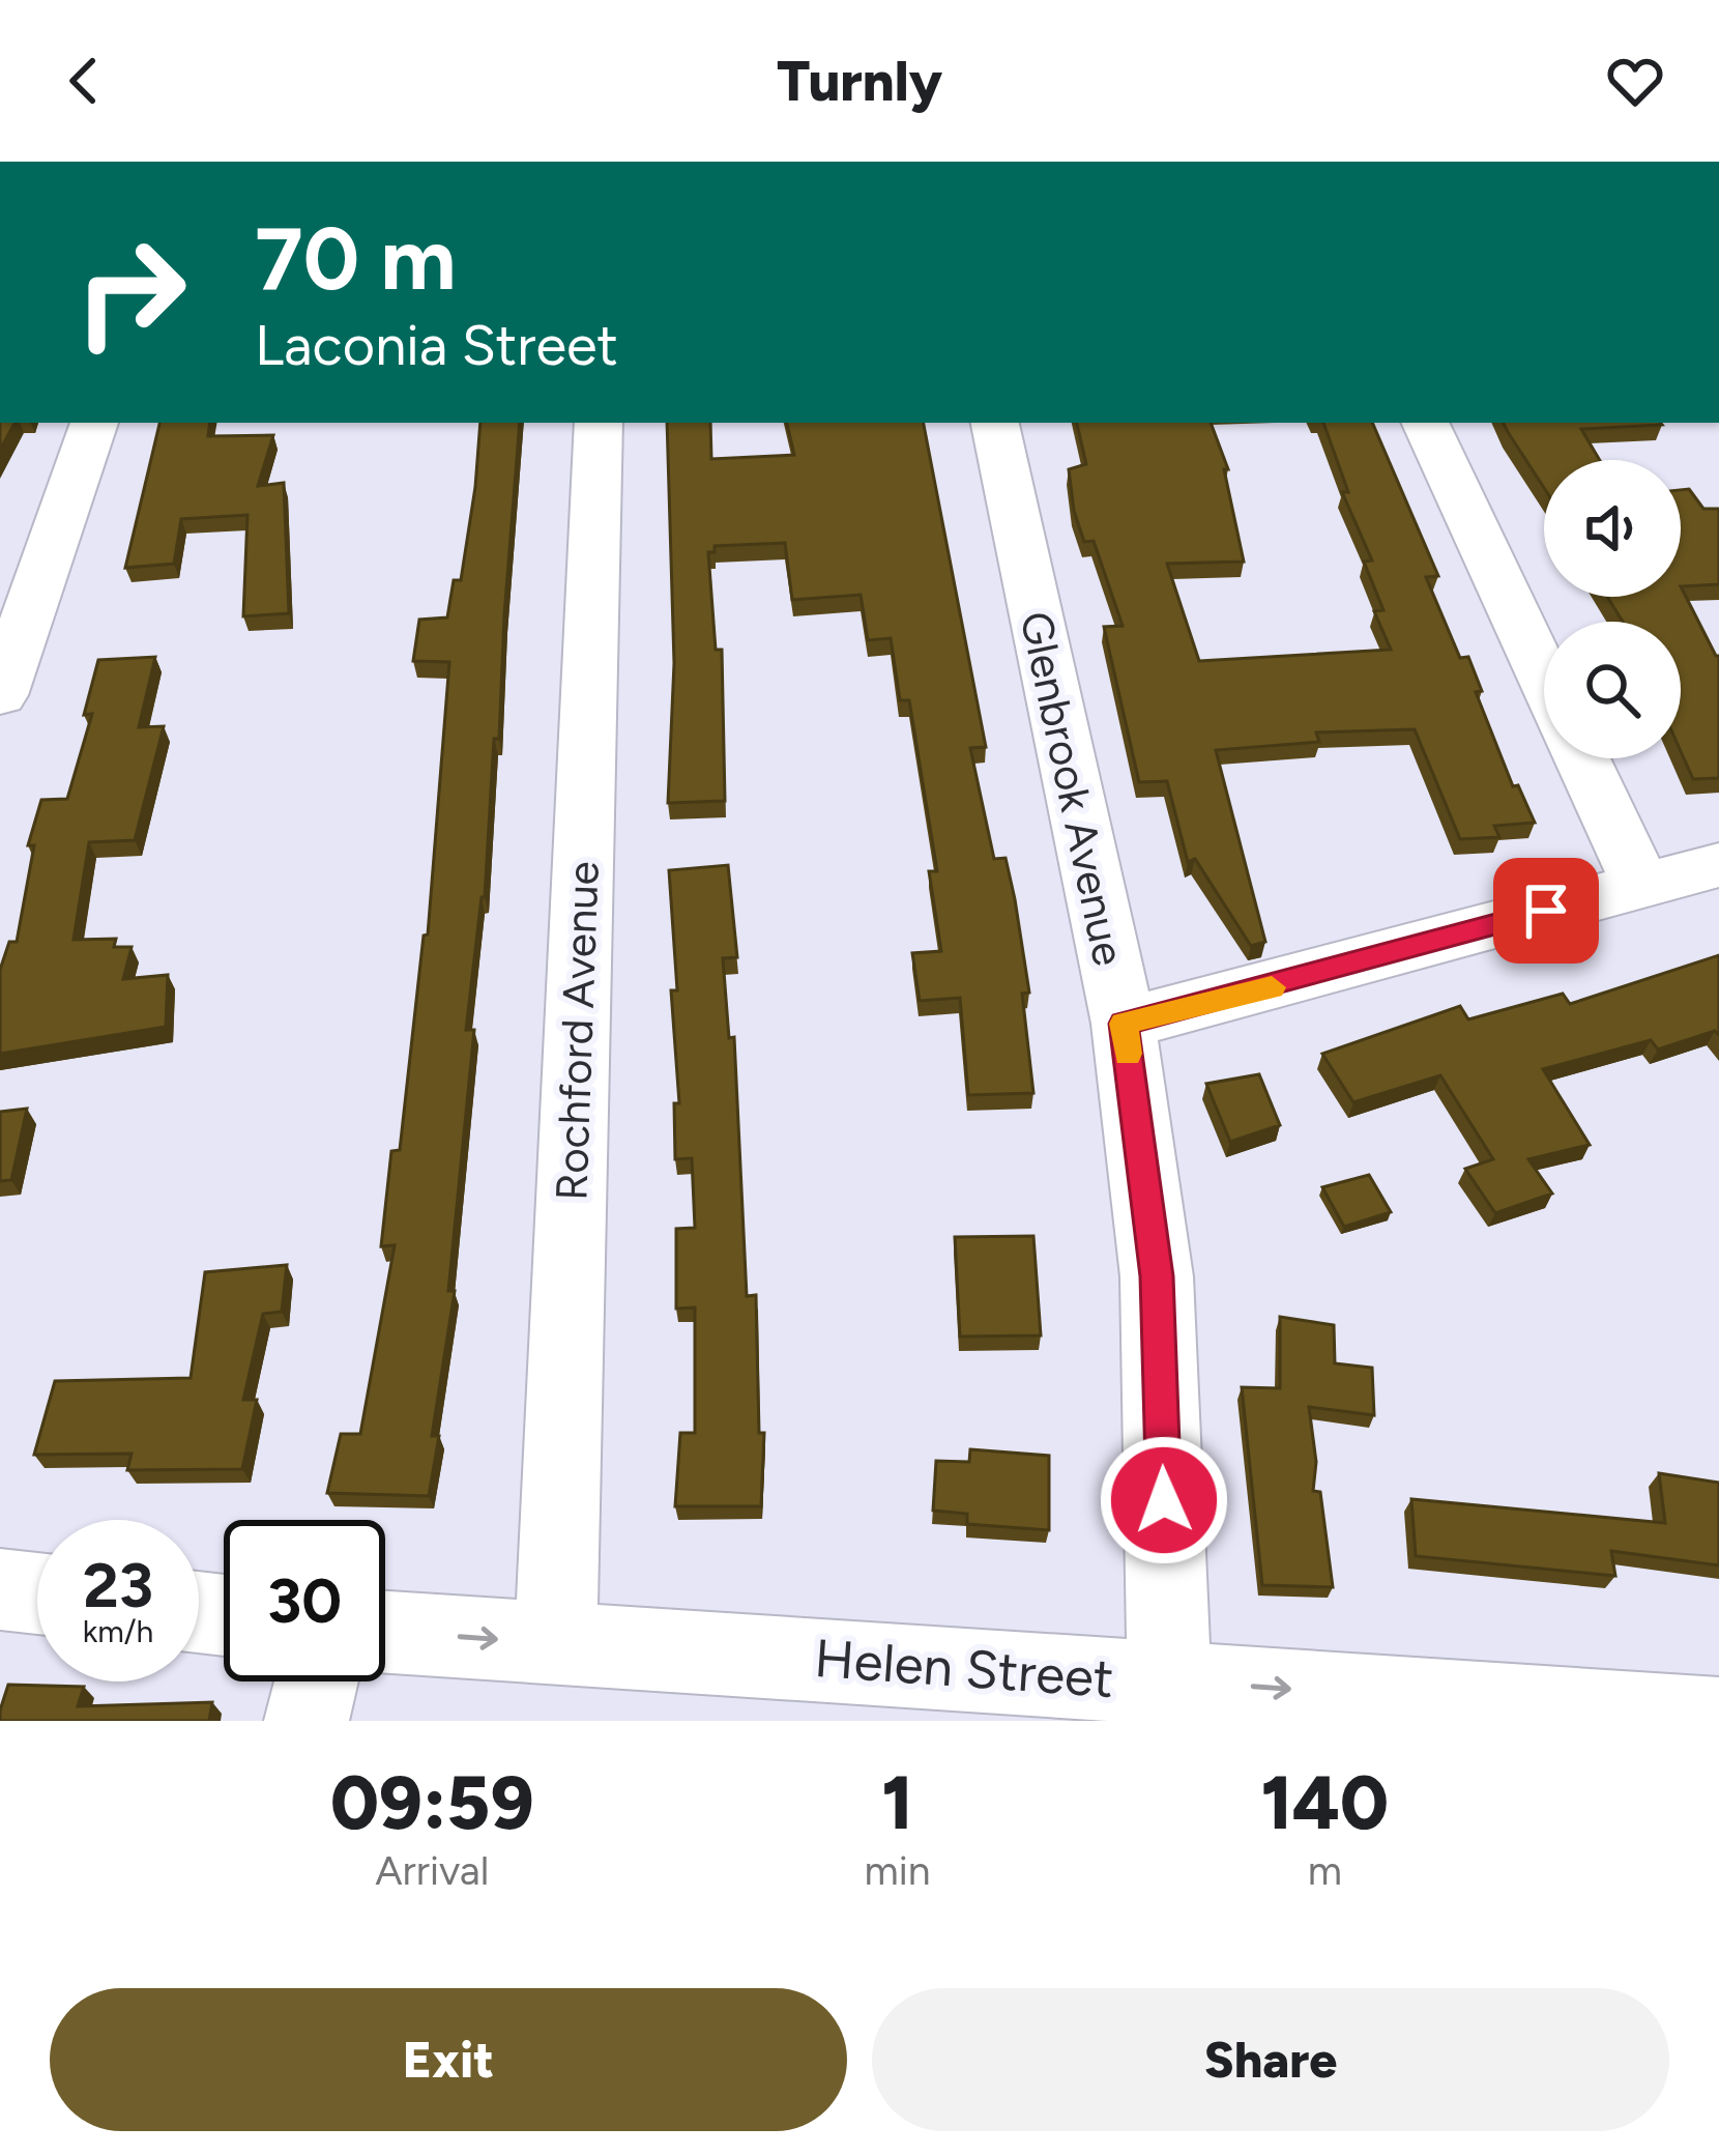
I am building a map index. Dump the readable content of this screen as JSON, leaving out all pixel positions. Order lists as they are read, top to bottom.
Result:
{
  "streets": {
    "street": ["Glenbrook Avenue", "Rochford Avenue", "Helen Street"]
  },
  "crossings": [
    ["Glenbrook Avenue", "Helen Street"],
    ["Rochford Avenue", "Helen Street"]
  ],
  "one_way": ["Helen Street"],
  "page": {
    "header": "Turnly",
    "turn": ["70 m", "Laconia Street"],
    "speed": "23 km/h",
    "limit": "30",
    "eta": [
      "09:59",
      "Arrival",
      "1",
      "min",
      "140",
      "m"
    ],
    "buttons": ["Exit", "Share"]
  }
}
